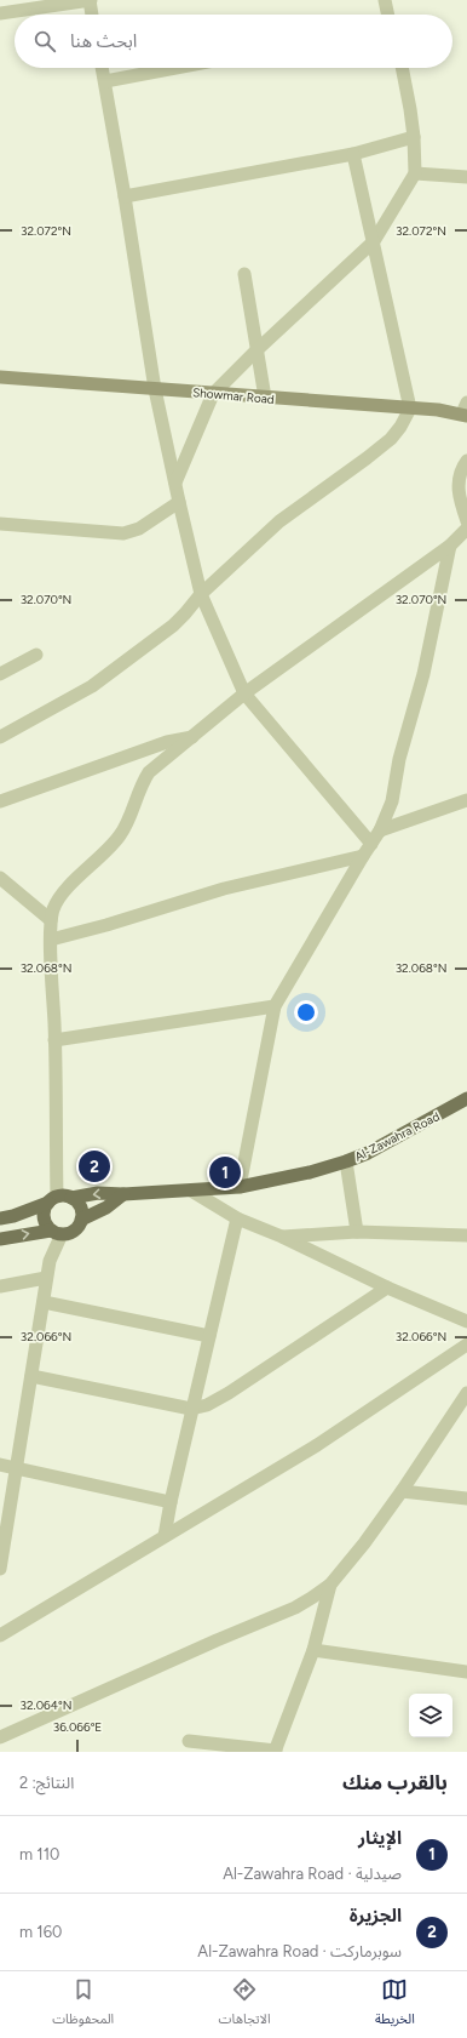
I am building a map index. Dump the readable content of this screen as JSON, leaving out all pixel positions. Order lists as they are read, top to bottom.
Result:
{
  "streets": {
    "main road": ["Showmar Road", "Al-Zawahra Road"]
  },
  "page": {
    "search": "ابحث هنا",
    "pins": ["2", "1"],
    "heading": ["بالقرب منك", "النتائج: 2"],
    "list": [
      {
        "mark": "1",
        "name": "الإيثار",
        "note": "صيدلية · Al-Zawahra Road",
        "value": "110 m"
      },
      {
        "mark": "2",
        "name": "الجزيرة",
        "note": "سوبرماركت · Al-Zawahra Road",
        "value": "160 m"
      }
    ],
    "nav": ["الخريطة", "الاتجاهات", "المحفوظات"]
  },
  "coordinates": [
    "32.072°N",
    "32.070°N",
    "32.068°N",
    "32.066°N",
    "32.064°N",
    "36.066°E"
  ]
}
